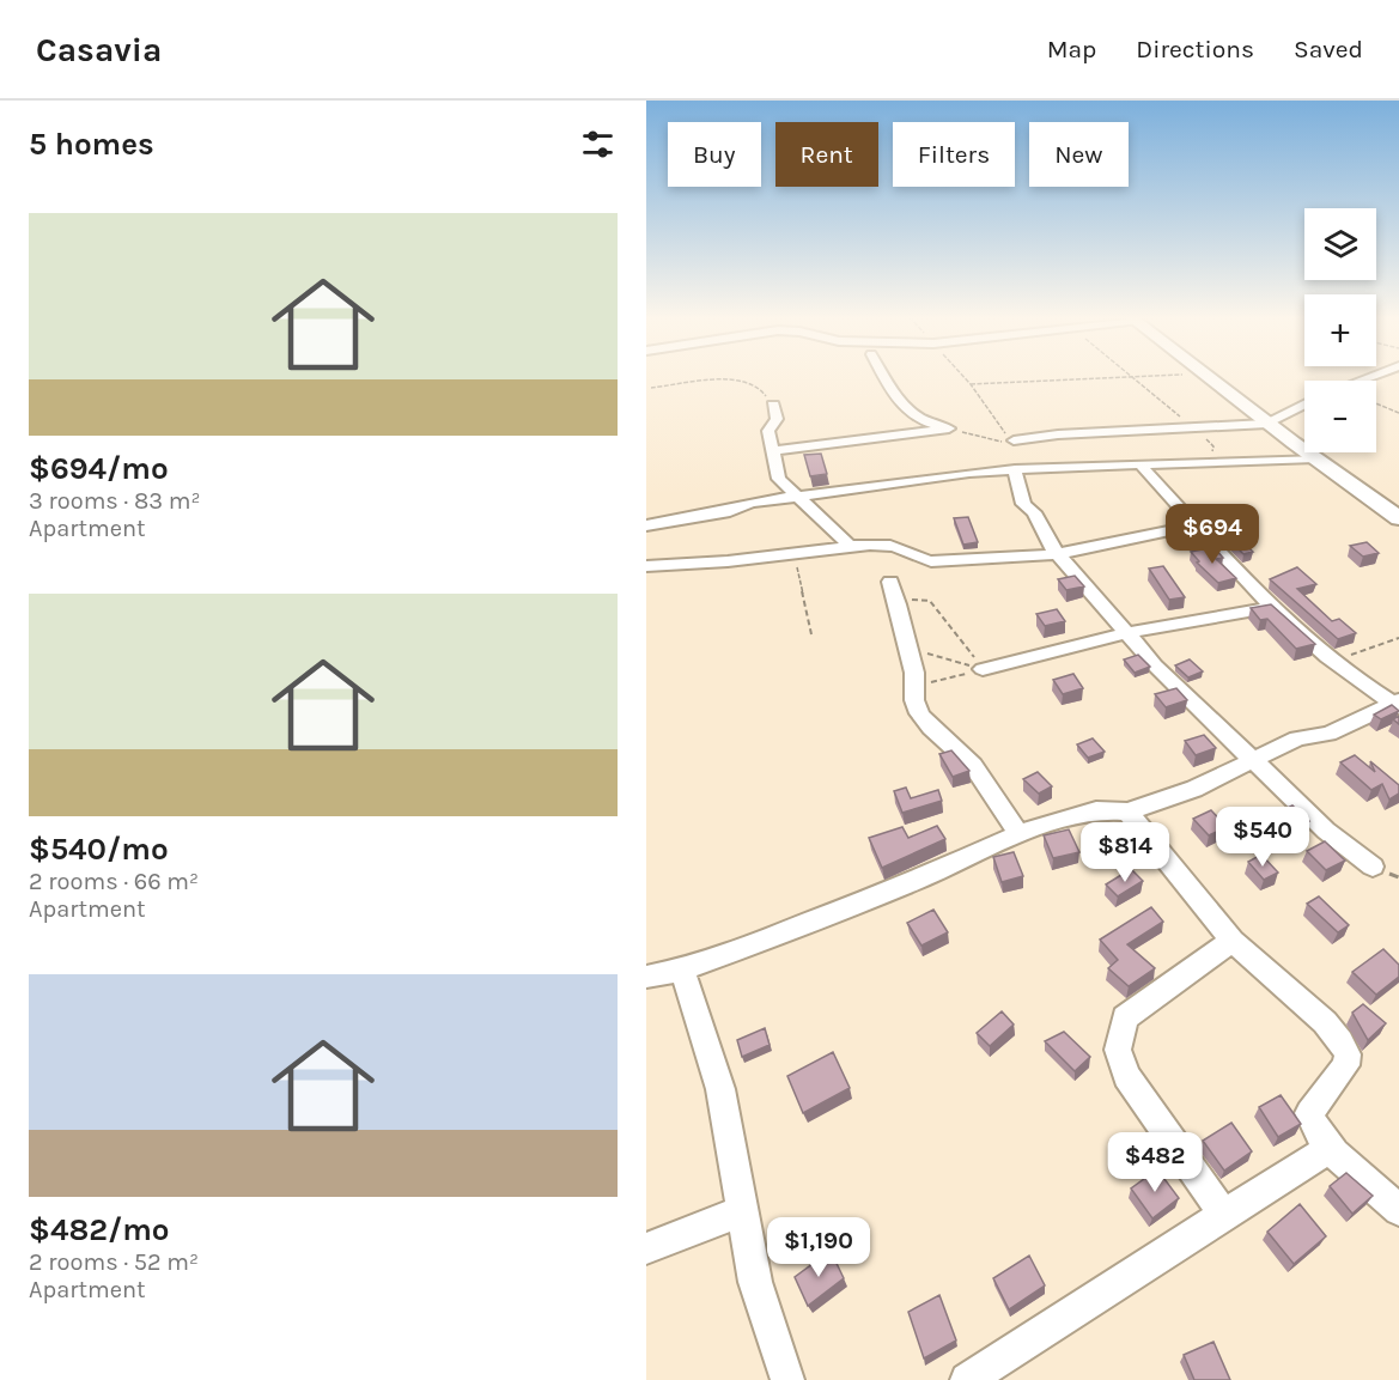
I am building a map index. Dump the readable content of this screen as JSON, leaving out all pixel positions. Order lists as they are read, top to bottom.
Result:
{
  "page": {
    "header": "Casavia",
    "nav": ["Map", "Directions", "Saved"],
    "heading": "5 homes",
    "chip": [
      "Buy",
      "Rent",
      "Filters",
      "New"
    ],
    "list": [
      {
        "name": "$694/mo",
        "note": "3 rooms · 83 m² · Apartment"
      },
      {
        "name": "$540/mo",
        "note": "2 rooms · 66 m² · Apartment"
      },
      {
        "name": "$482/mo",
        "note": "2 rooms · 52 m² · Apartment"
      }
    ],
    "map_buttons": ["+", "−"],
    "price": [
      "$694",
      "$540",
      "$814",
      "$482",
      "$1,190"
    ]
  }
}
